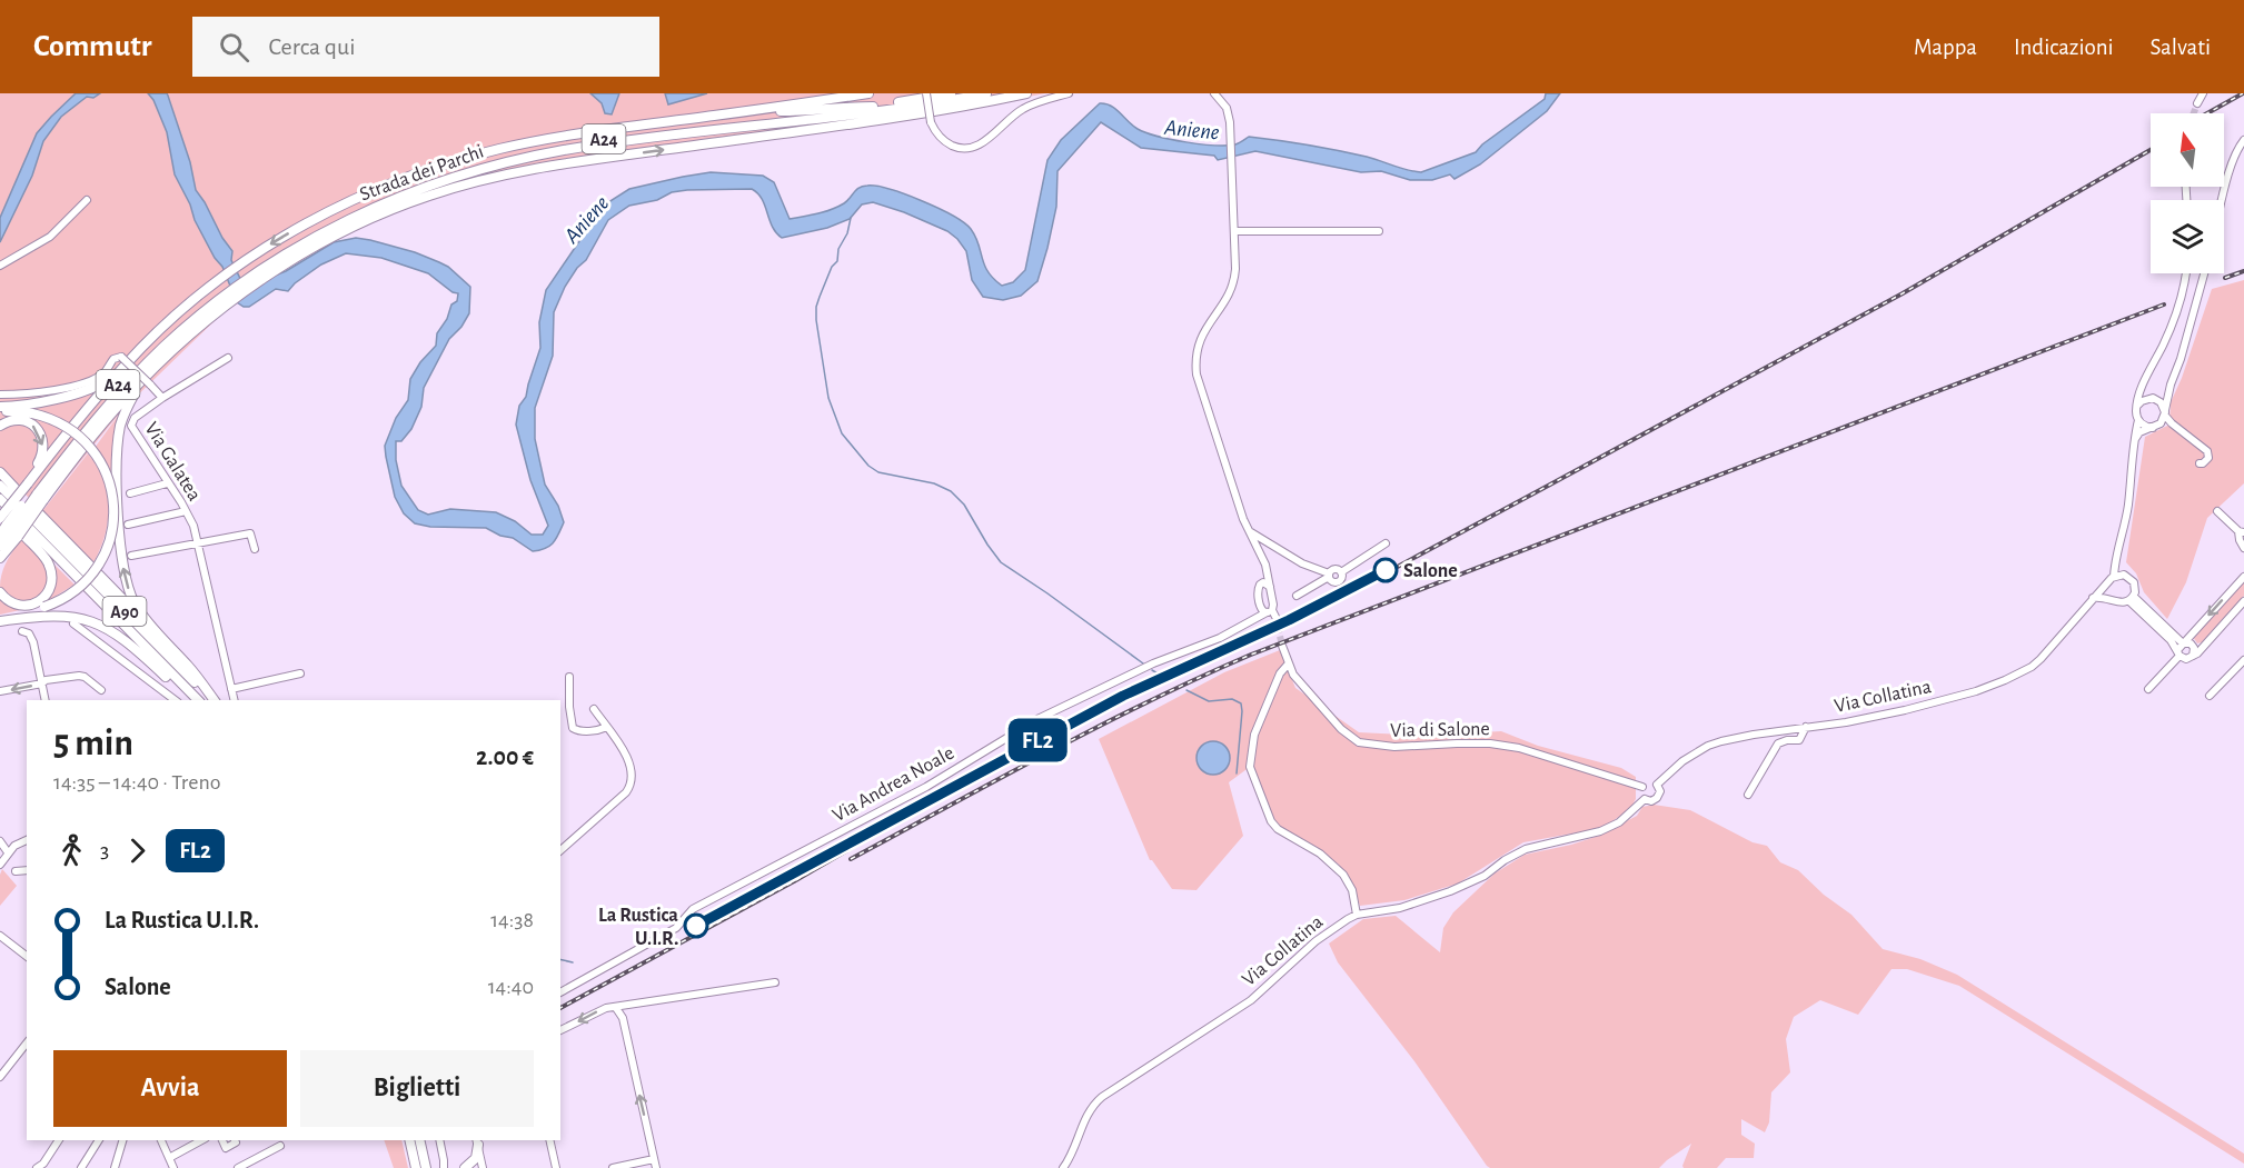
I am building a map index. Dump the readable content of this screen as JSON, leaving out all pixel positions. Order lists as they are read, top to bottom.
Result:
{
  "streets": {
    "highway": ["A24", "Strada dei Parchi", "A90"],
    "street": [
      "Via Galatea",
      "Via Collatina",
      "Via di Salone",
      "Via Andrea Noale"
    ]
  },
  "crossings": [
    ["Strada dei Parchi", "A90"],
    ["Via Collatina", "Via di Salone"]
  ],
  "water": ["Aniene"],
  "places": ["Salone", "La Rustica U.I.R."],
  "north": "top",
  "page": {
    "header": "Commutr",
    "search": "Cerca qui",
    "nav": ["Mappa", "Indicazioni", "Salvati"],
    "on_map": "FL2",
    "heading": ["5 min", "14:35 – 14:40 · Treno", "2.00 €"],
    "legs": ["3", "FL2"],
    "list": [
      {
        "name": "La Rustica U.I.R.",
        "value": "14:38"
      },
      {
        "name": "Salone",
        "value": "14:40"
      }
    ],
    "buttons": ["Avvia", "Biglietti"]
  }
}
